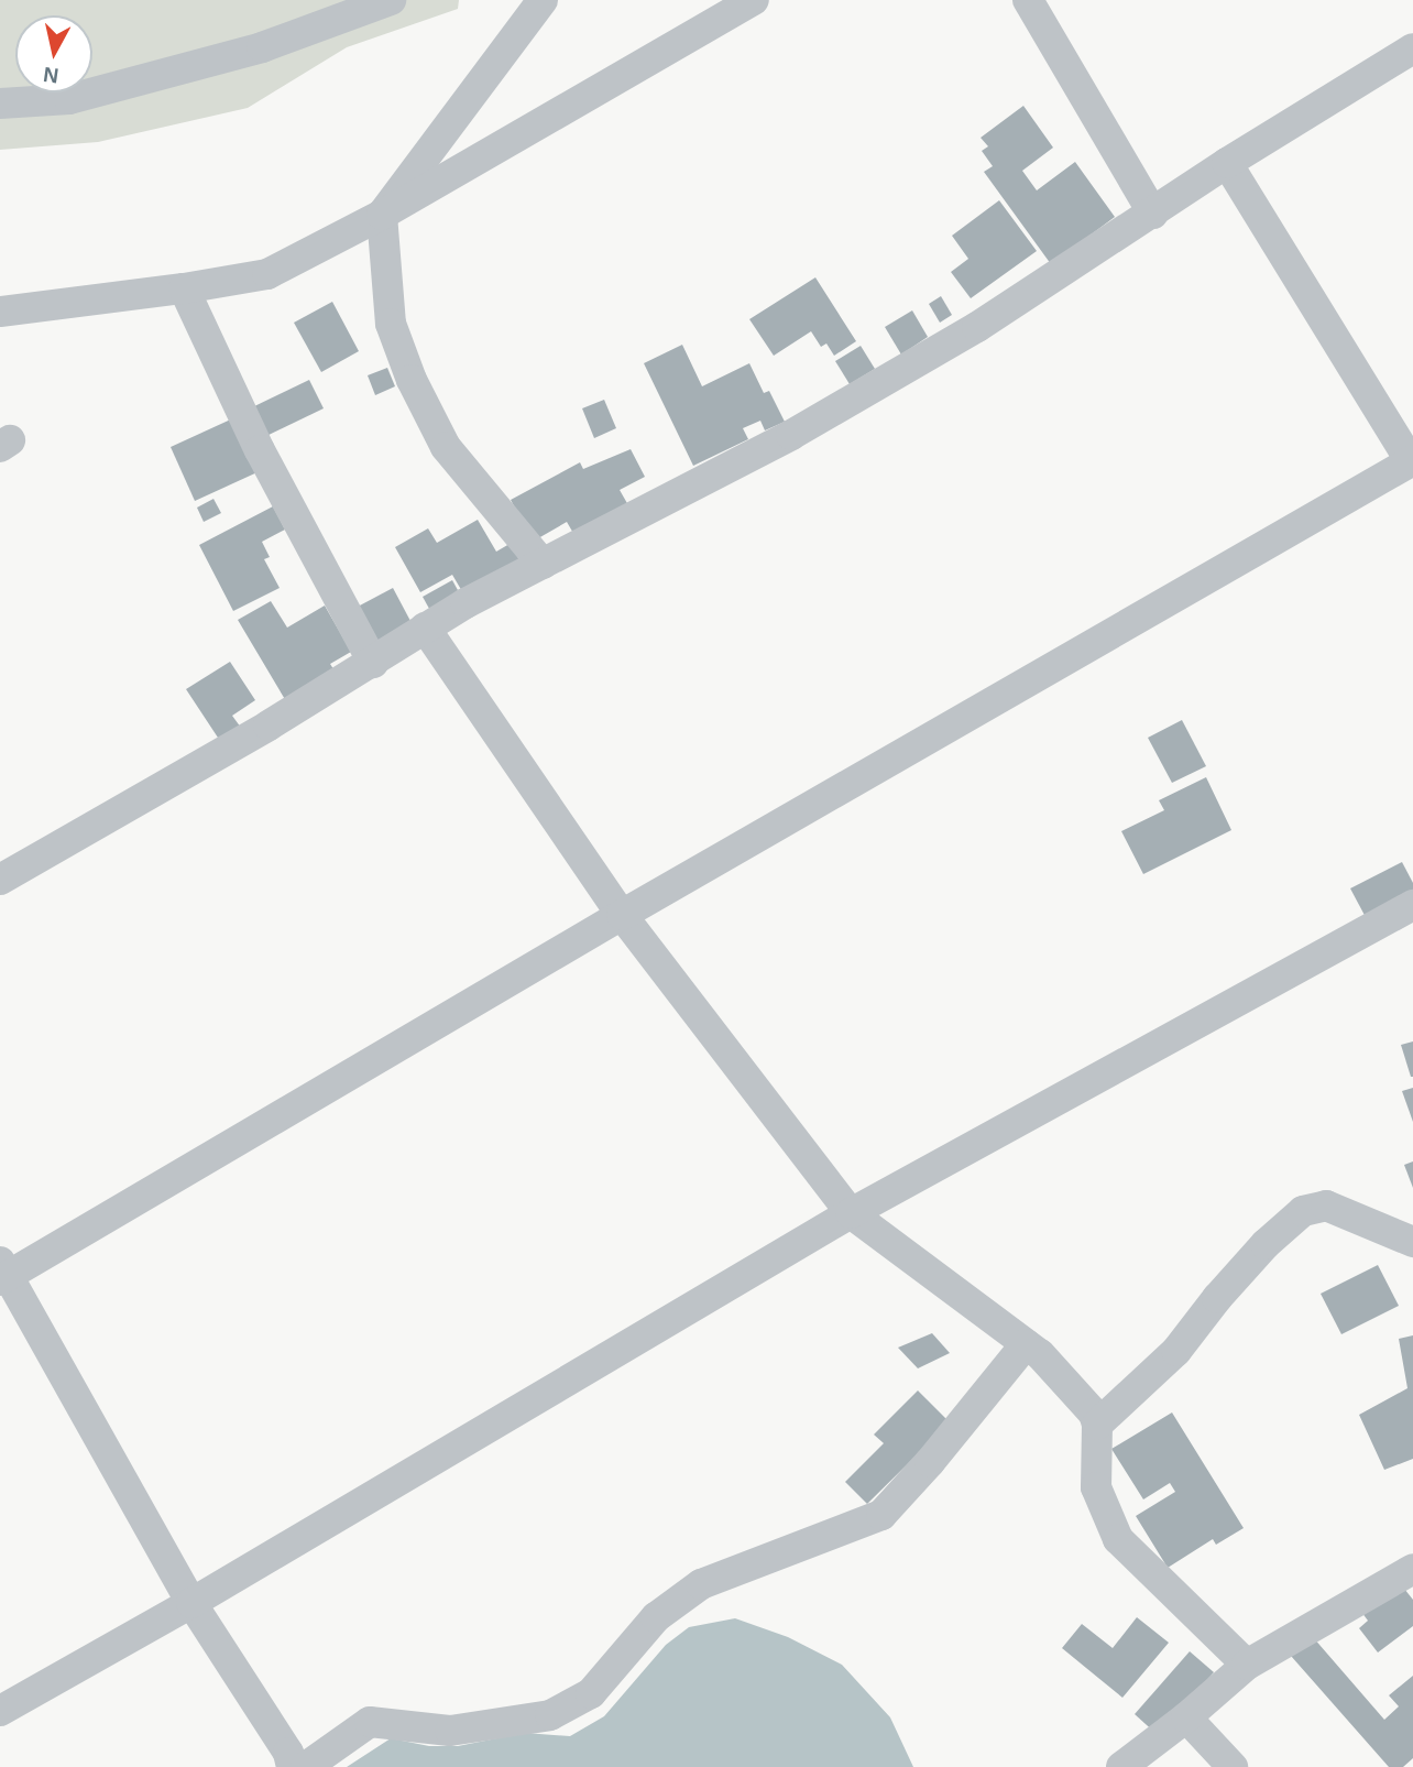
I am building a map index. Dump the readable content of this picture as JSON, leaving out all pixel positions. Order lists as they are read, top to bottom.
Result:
{
  "north": "bottom"
}
